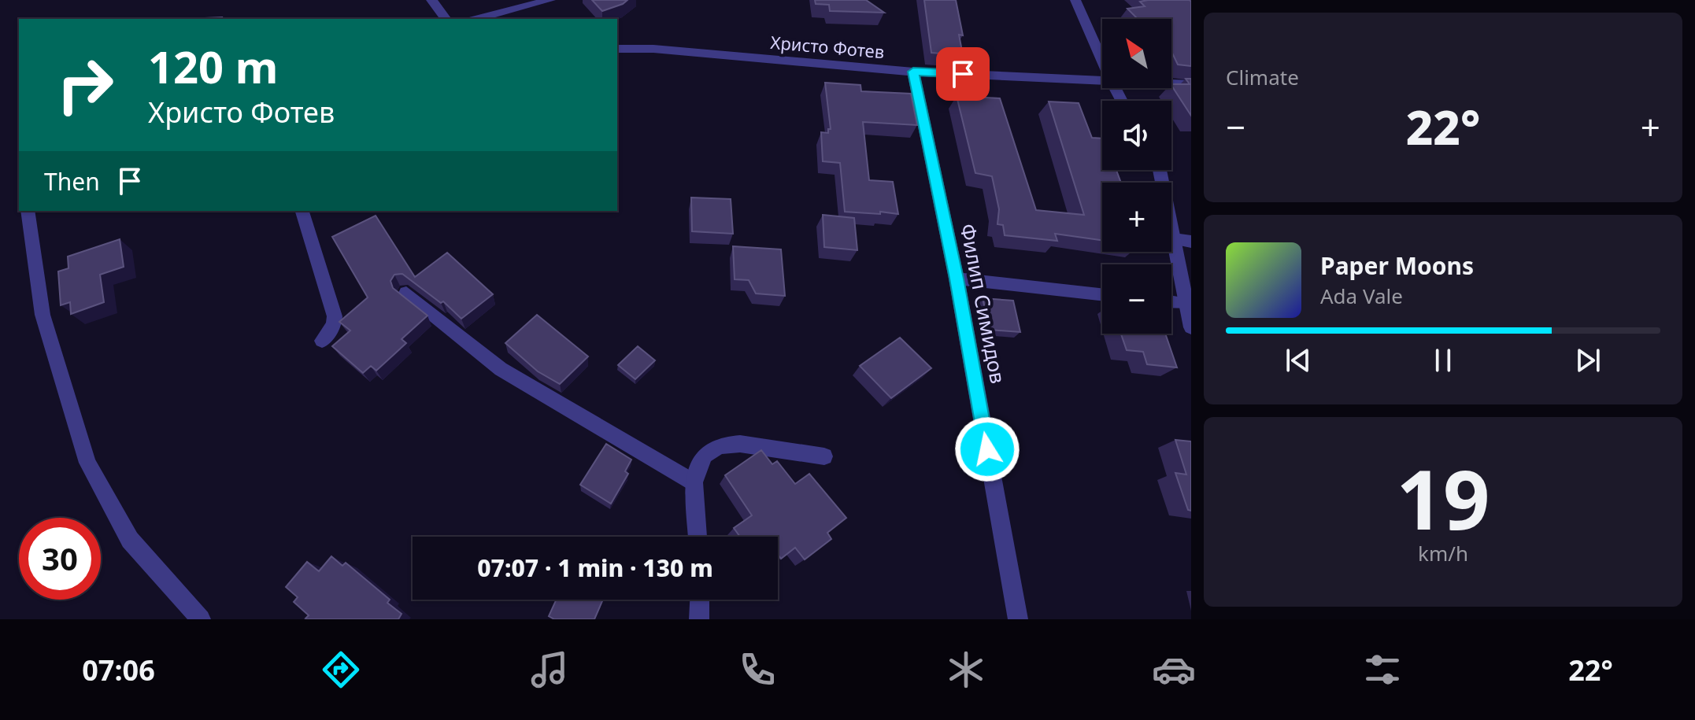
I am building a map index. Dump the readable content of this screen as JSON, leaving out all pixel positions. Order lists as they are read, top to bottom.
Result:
{
  "streets": {
    "street": ["Христо Фотев", "Филип Симидов"]
  },
  "crossings": [
    ["Христо Фотев", "Филип Симидов"]
  ],
  "north": "top left",
  "page": {
    "tile": [
      "Climate",
      ["19", "km/h"]
    ],
    "map_buttons": ["+", "−"],
    "turn": ["120 m", "Христо Фотев"],
    "heat": ["−", "22°", "+"],
    "then": "Then",
    "song": ["Paper Moons", "Ada Vale"],
    "limit": "30",
    "trip": "07:07 · 1 min · 130 m",
    "tabs": ["07:06", "22°"]
  }
}
